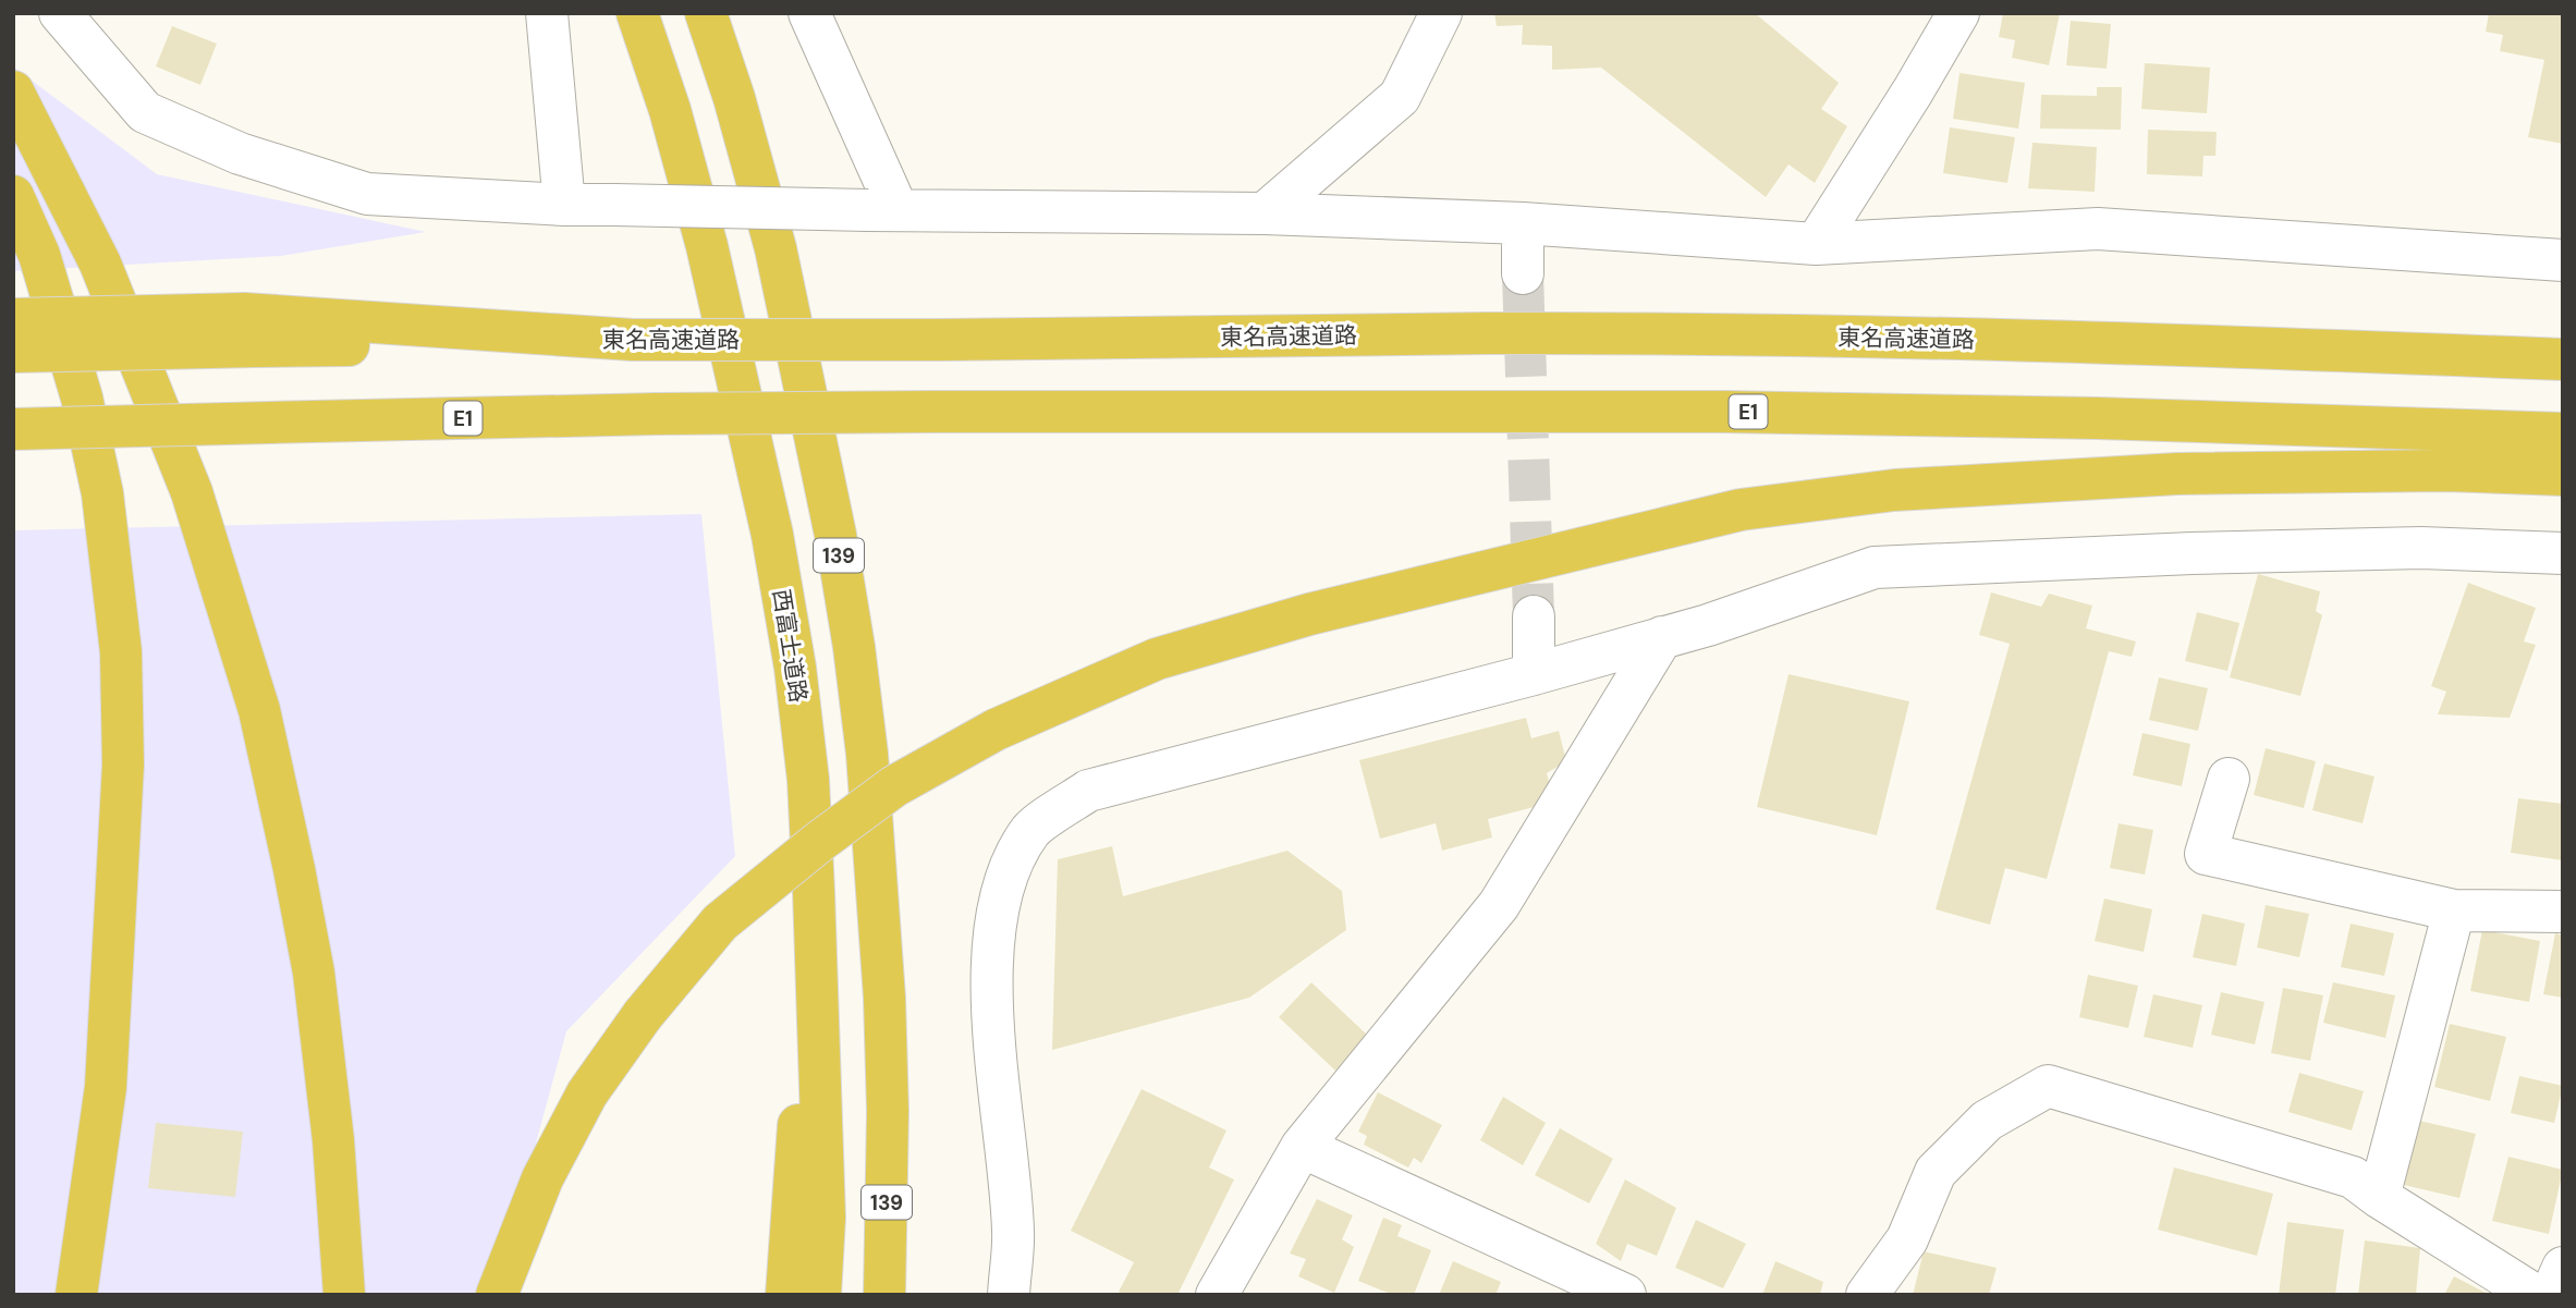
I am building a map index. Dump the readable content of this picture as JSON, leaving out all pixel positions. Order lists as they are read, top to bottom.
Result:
{
  "streets": {
    "highway": [
      "東名高速道路",
      "E1",
      "139",
      "西富士道路"
    ]
  }
}
